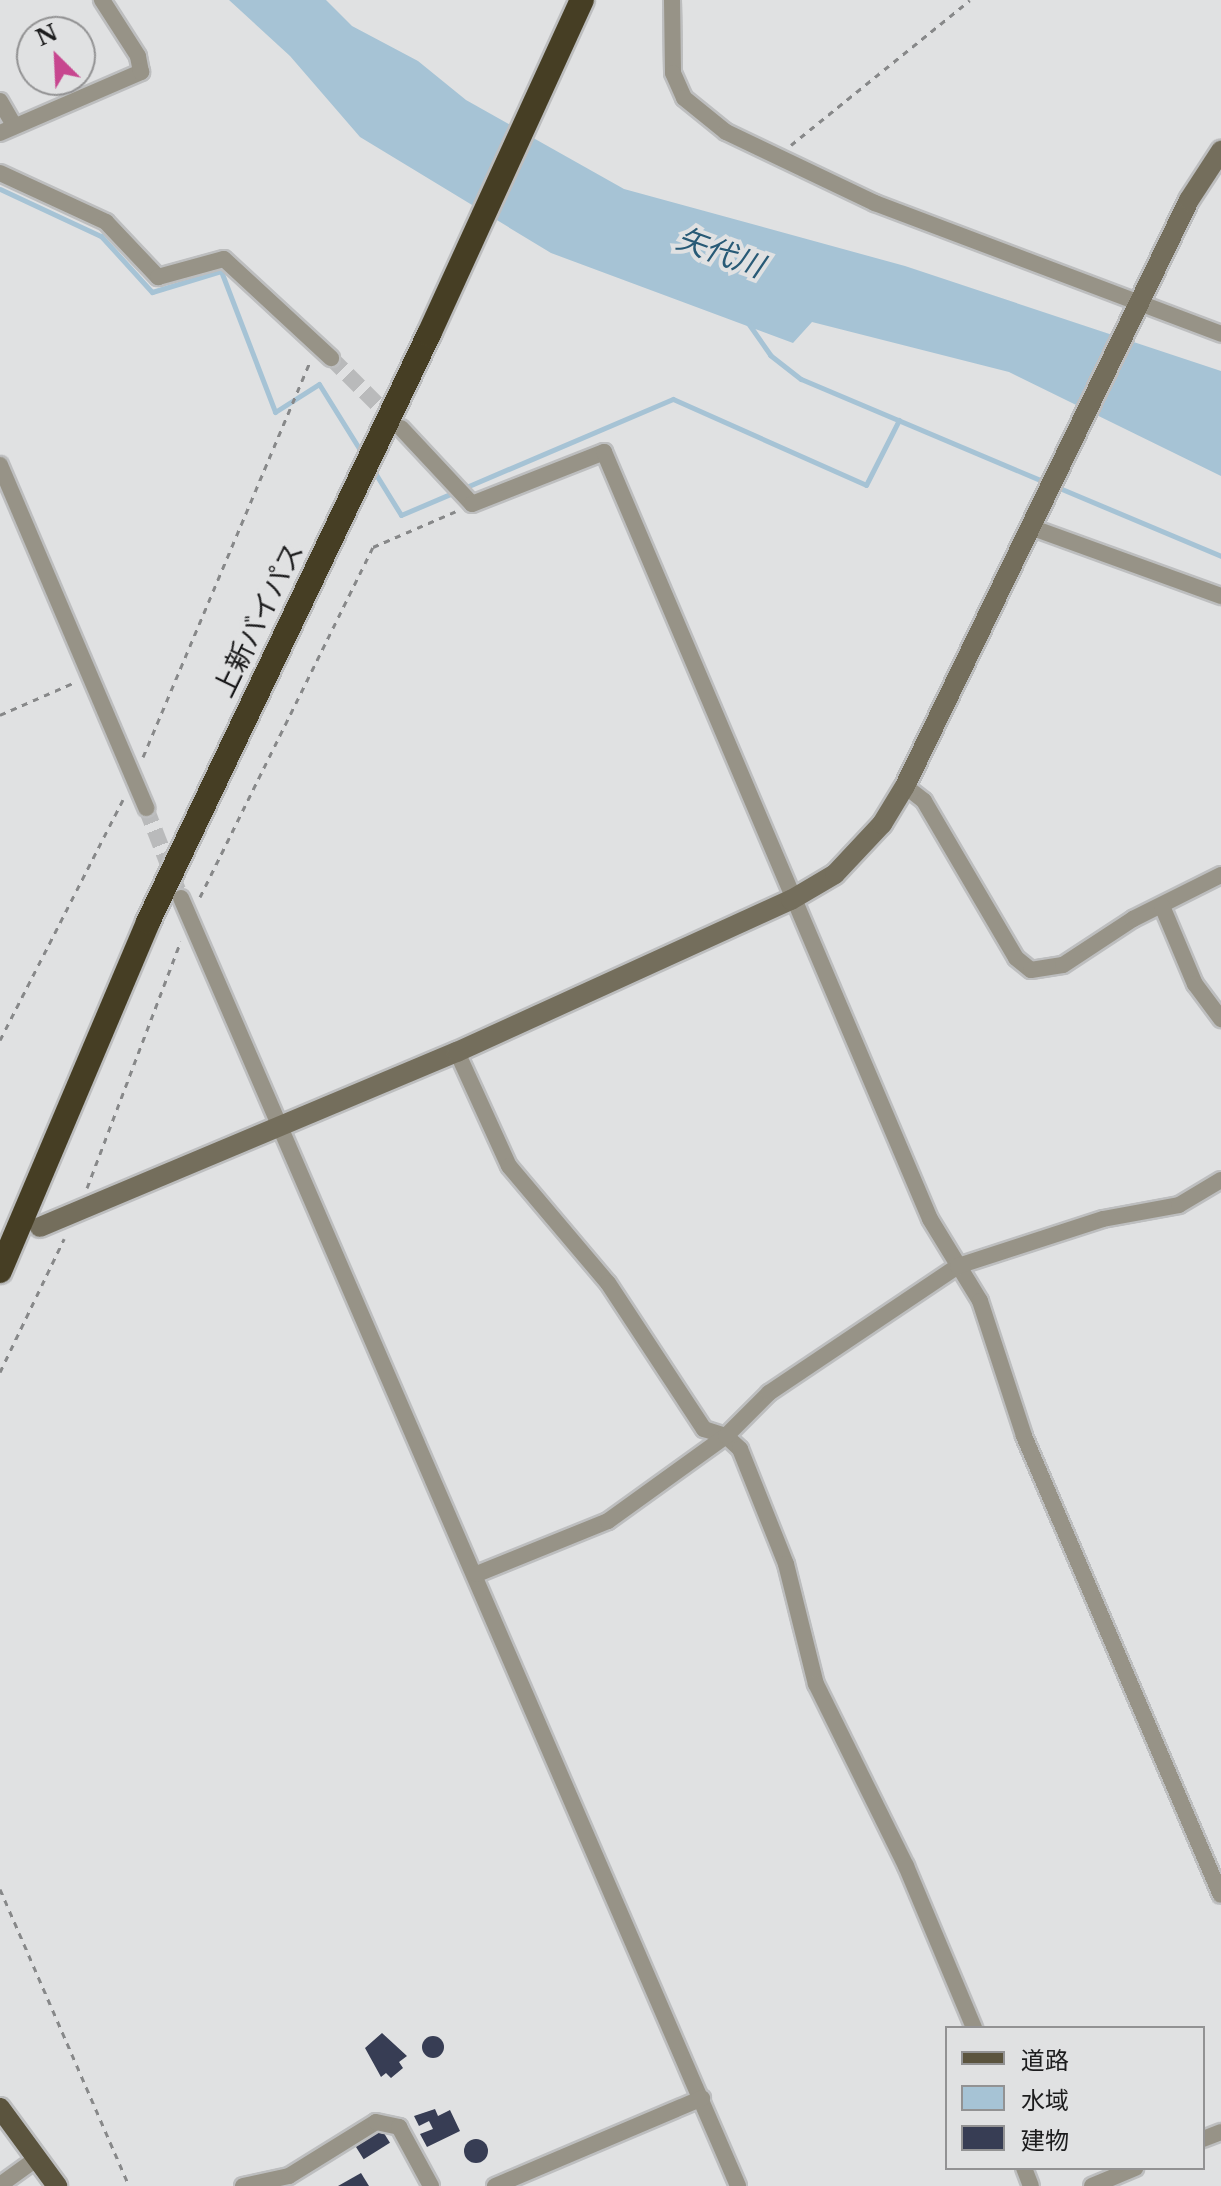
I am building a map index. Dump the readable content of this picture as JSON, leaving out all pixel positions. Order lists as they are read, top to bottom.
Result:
{
  "streets": {
    "highway": ["上新バイパス"]
  },
  "water": ["矢代川"],
  "legend": ["道路", "水域", "建物"],
  "north": "top left"
}
